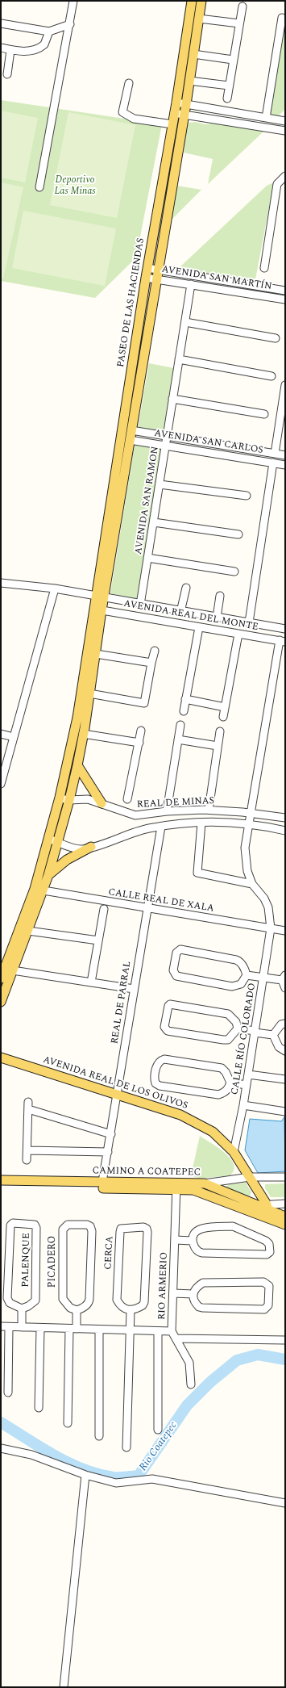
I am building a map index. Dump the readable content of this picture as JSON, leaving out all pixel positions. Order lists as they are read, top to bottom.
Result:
{
  "streets": {
    "main road": ["PASEO DE LAS HACIENDAS", "AVENIDA REAL DE LOS OLIVOS", "CAMINO A COATEPEC"],
    "street": [
      "AVENIDA SAN MARTÍN",
      "AVENIDA SAN CARLOS",
      "AVENIDA SAN RAMON",
      "AVENIDA REAL DEL MONTE",
      "REAL DE MINAS",
      "CALLE REAL DE XALA",
      "REAL DE PARRAL",
      "CALLE RÍO COLORADO",
      "CERCA",
      "PALENQUE",
      "PICADERO",
      "RIO ARMERIO"
    ]
  },
  "crossings": [
    ["AVENIDA SAN MARTÍN", "PASEO DE LAS HACIENDAS"],
    ["AVENIDA SAN MARTÍN", "AVENIDA SAN RAMON"],
    ["PASEO DE LAS HACIENDAS", "AVENIDA SAN CARLOS"],
    ["PASEO DE LAS HACIENDAS", "AVENIDA REAL DEL MONTE"],
    ["AVENIDA SAN CARLOS", "AVENIDA SAN RAMON"],
    ["AVENIDA SAN RAMON", "AVENIDA REAL DEL MONTE"],
    ["CALLE REAL DE XALA", "REAL DE PARRAL"],
    ["CALLE REAL DE XALA", "CALLE RÍO COLORADO"],
    ["REAL DE PARRAL", "AVENIDA REAL DE LOS OLIVOS"],
    ["REAL DE PARRAL", "CAMINO A COATEPEC"],
    ["CALLE RÍO COLORADO", "AVENIDA REAL DE LOS OLIVOS"],
    ["AVENIDA REAL DE LOS OLIVOS", "CAMINO A COATEPEC"],
    ["CAMINO A COATEPEC", "RIO ARMERIO"]
  ],
  "water": ["Rio Coatepec"],
  "parks": ["Deportivo Las Minas"]
}
